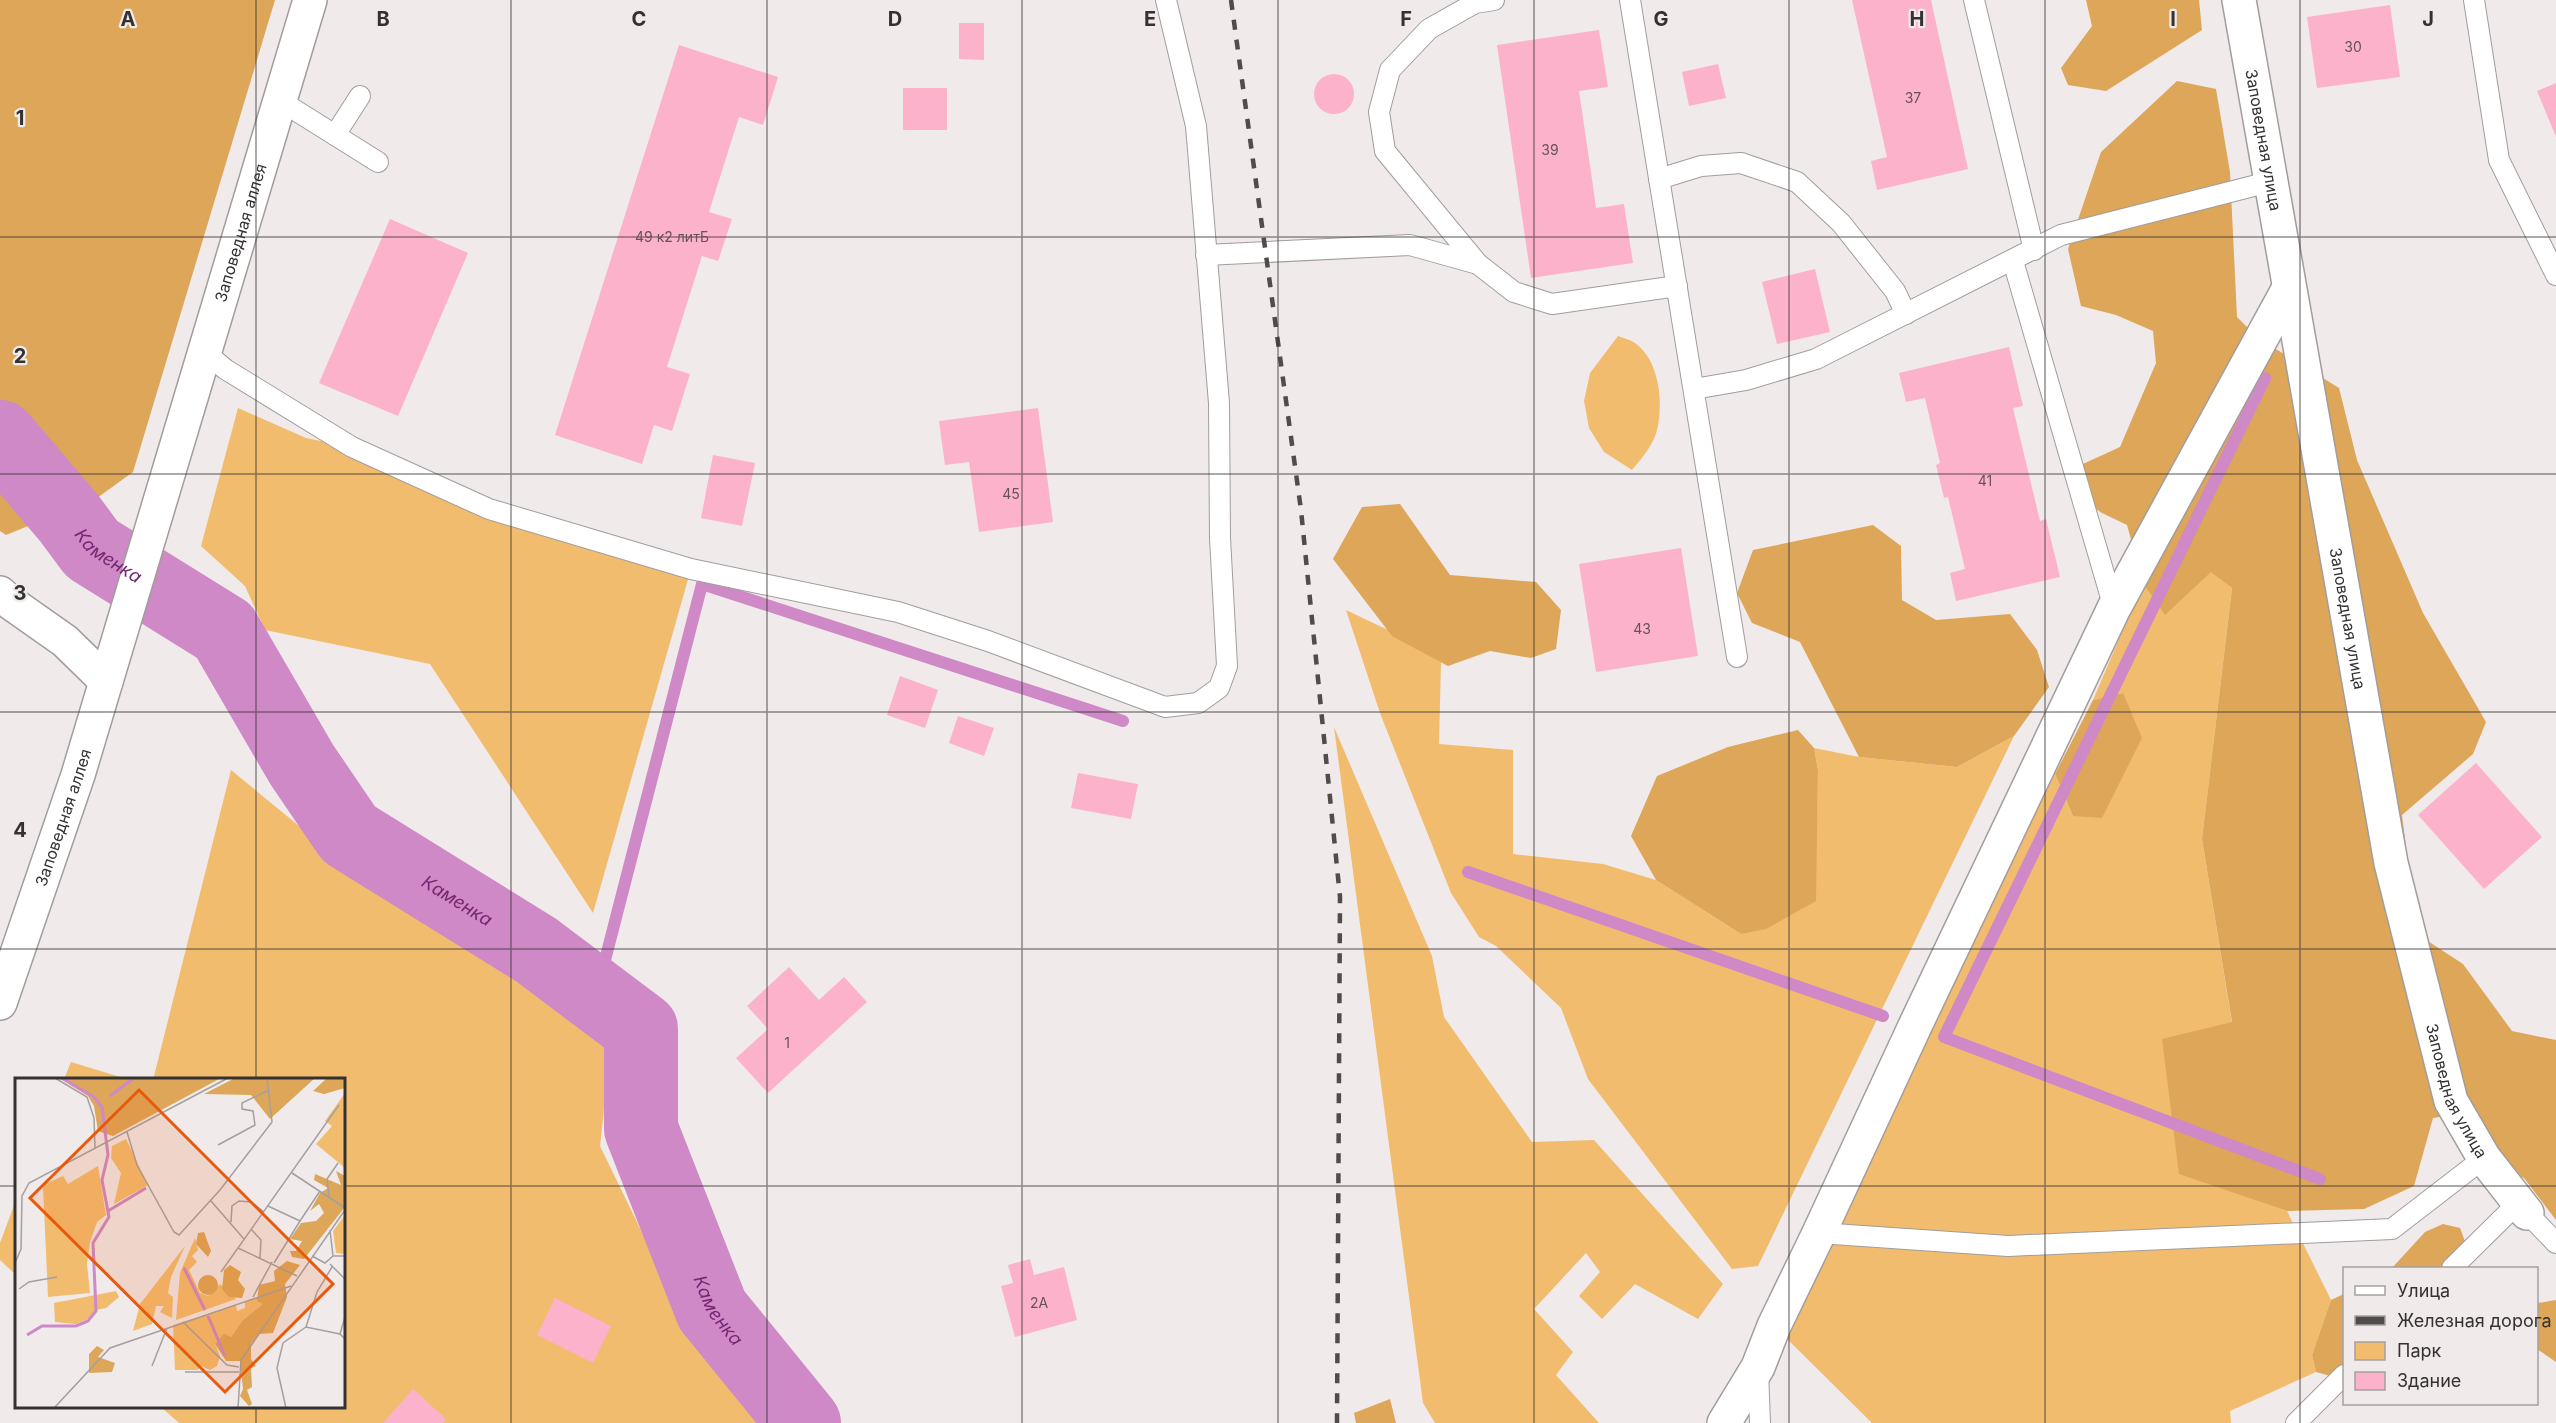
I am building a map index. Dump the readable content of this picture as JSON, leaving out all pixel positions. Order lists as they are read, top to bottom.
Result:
{
  "streets": {
    "street": ["Заповедная улица", "Заповедная аллея"]
  },
  "water": ["Каменка"],
  "house_numbers": [
    "30",
    "37",
    "39",
    "49 к2 литБ",
    "41",
    "45",
    "43",
    "1",
    "2А"
  ],
  "legend": [
    "Улица",
    "Железная дорога",
    "Парк",
    "Здание"
  ],
  "grid": {
    "columns": [
      "A",
      "B",
      "C",
      "D",
      "E",
      "F",
      "G",
      "H",
      "I",
      "J"
    ],
    "rows": [
      "1",
      "2",
      "3",
      "4"
    ]
  }
}
